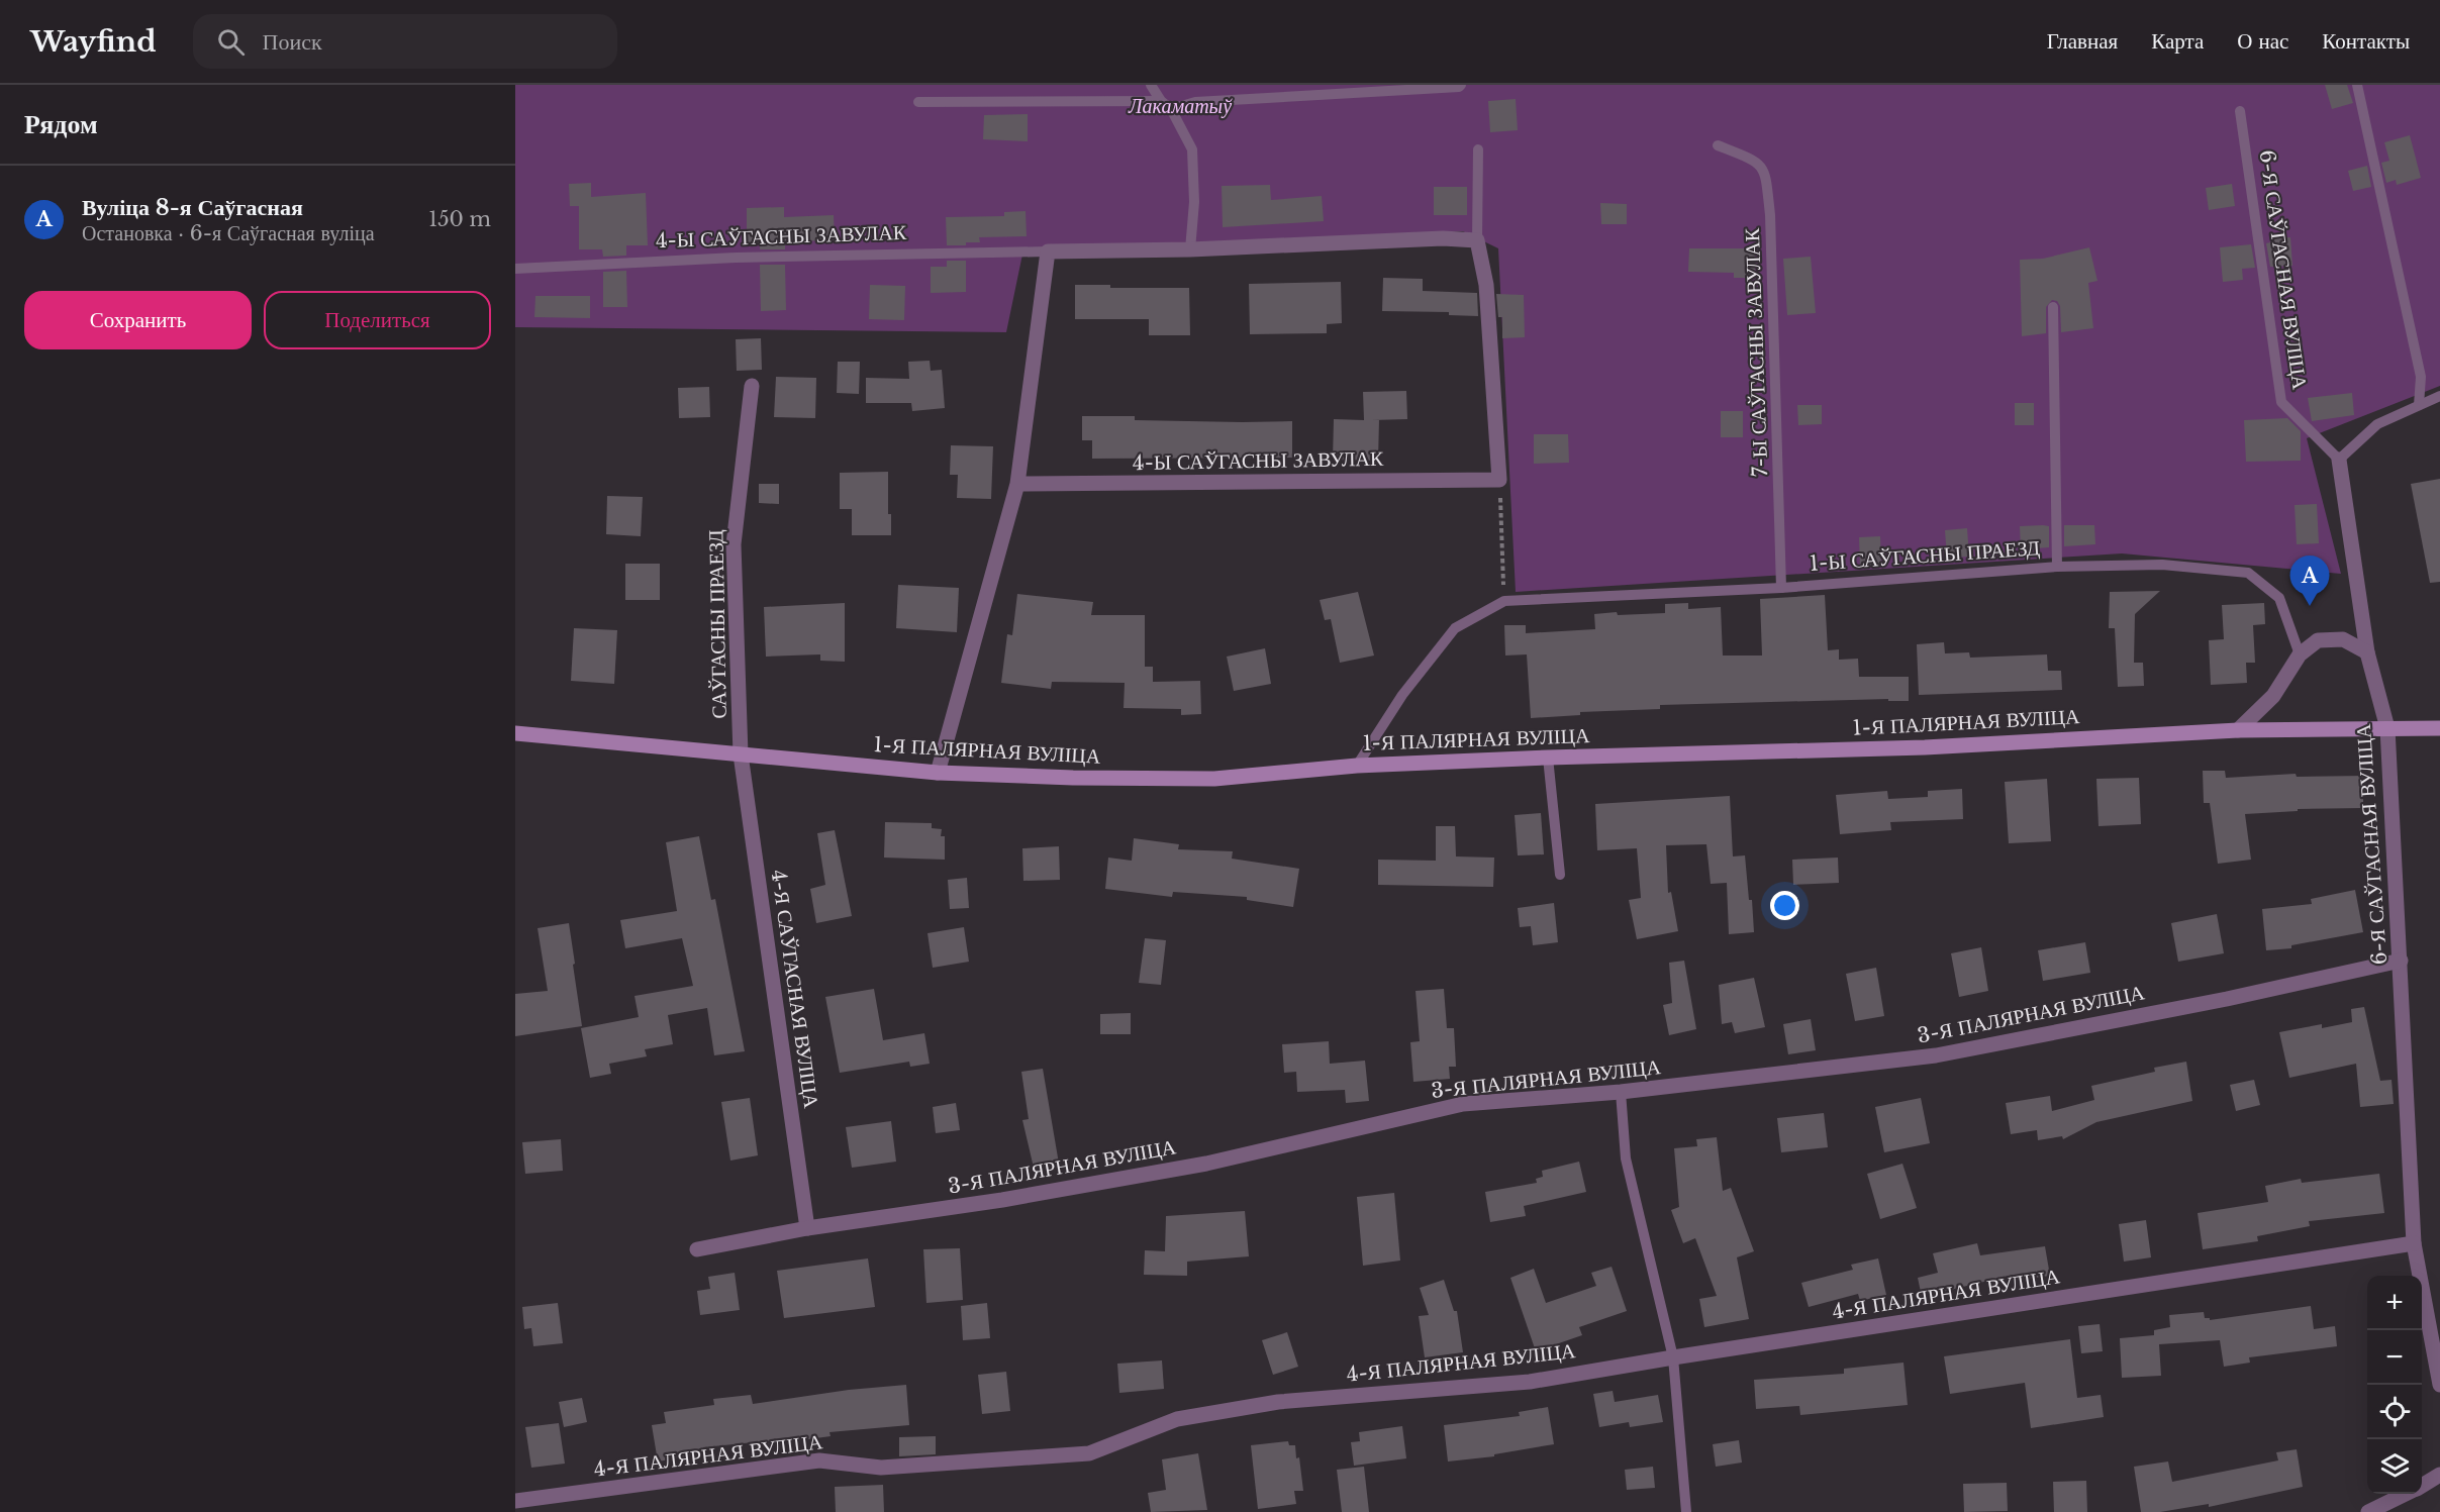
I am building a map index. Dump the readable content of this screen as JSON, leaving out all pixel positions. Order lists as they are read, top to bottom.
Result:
{
  "streets": {
    "street": [
      "4-Ы САЎГАСНЫ ЗАВУЛАК",
      "6-Я САЎГАСНАЯ ВУЛІЦА",
      "САЎГАСНЫ ПРАЕЗД",
      "1-Я ПАЛЯРНАЯ ВУЛІЦА",
      "4-Я САЎГАСНАЯ ВУЛІЦА",
      "3-Я ПАЛЯРНАЯ ВУЛІЦА",
      "4-Я ПАЛЯРНАЯ ВУЛІЦА"
    ],
    "lane": ["7-Ы САЎГАСНЫ ЗАВУЛАК", "1-Ы САЎГАСНЫ ПРАЕЗД"]
  },
  "crossings": [
    ["6-Я САЎГАСНАЯ ВУЛІЦА", "1-Я ПАЛЯРНАЯ ВУЛІЦА"],
    ["6-Я САЎГАСНАЯ ВУЛІЦА", "3-Я ПАЛЯРНАЯ ВУЛІЦА"],
    ["6-Я САЎГАСНАЯ ВУЛІЦА", "4-Я ПАЛЯРНАЯ ВУЛІЦА"],
    ["7-Ы САЎГАСНЫ ЗАВУЛАК", "1-Ы САЎГАСНЫ ПРАЕЗД"],
    ["1-Ы САЎГАСНЫ ПРАЕЗД", "1-Я ПАЛЯРНАЯ ВУЛІЦА"],
    ["САЎГАСНЫ ПРАЕЗД", "1-Я ПАЛЯРНАЯ ВУЛІЦА"],
    ["САЎГАСНЫ ПРАЕЗД", "4-Я САЎГАСНАЯ ВУЛІЦА"],
    ["1-Я ПАЛЯРНАЯ ВУЛІЦА", "4-Я САЎГАСНАЯ ВУЛІЦА"],
    ["4-Я САЎГАСНАЯ ВУЛІЦА", "3-Я ПАЛЯРНАЯ ВУЛІЦА"]
  ],
  "parks": ["Лакаматыў"],
  "page": {
    "header": "Wayfind",
    "search": "Поиск",
    "nav": [
      "Главная",
      "Карта",
      "О нас",
      "Контакты"
    ],
    "heading": "Рядом",
    "list": [
      {
        "mark": "A",
        "name": "Вуліца 8-я Саўгасная",
        "note": "Остановка · 6-я Саўгасная вуліца",
        "value": "150 m"
      }
    ],
    "buttons": ["Сохранить", "Поделиться"],
    "pins": "A",
    "map_buttons": ["+", "−"]
  }
}
